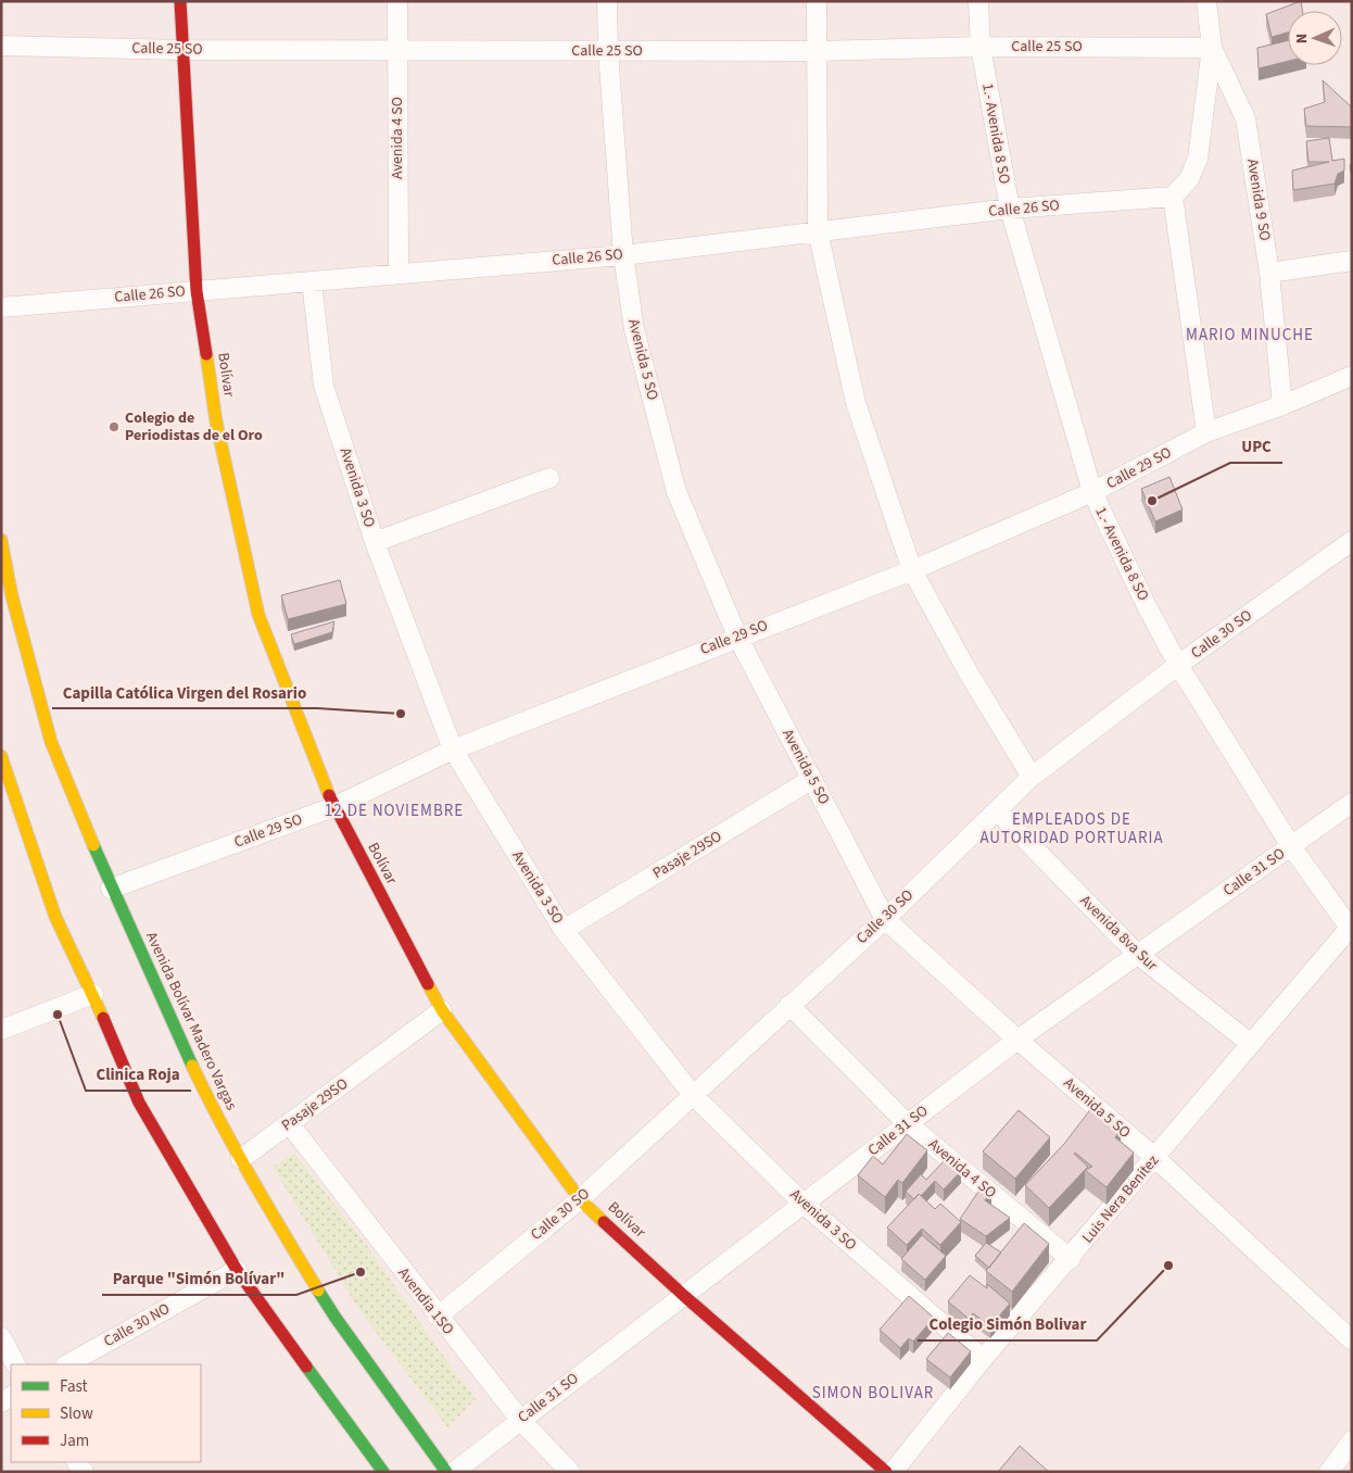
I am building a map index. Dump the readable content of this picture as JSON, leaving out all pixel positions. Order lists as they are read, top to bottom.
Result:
{
  "streets": {
    "main road": ["Bolívar", "Avenida Bolívar Madero Vargas"],
    "street": [
      "Calle 25 SO",
      "1.- Avenida 8 SO",
      "Avenida 4 SO",
      "Avenida 9 SO",
      "Calle 26 SO",
      "Avenida 5 SO",
      "Calle 29 SO",
      "Avenida 3 SO",
      "Calle 30 SO",
      "Pasaje 29SO",
      "Calle 31 SO",
      "Avenida 8va Sur",
      "Luis Nera Benitez",
      "Avendia 1SO",
      "Calle 30 NO"
    ]
  },
  "crossings": [
    ["Calle 25 SO", "1.- Avenida 8 SO"],
    ["Calle 25 SO", "Avenida 4 SO"],
    ["Calle 25 SO", "Avenida 9 SO"],
    ["Calle 25 SO", "Avenida 5 SO"],
    ["Calle 25 SO", "Bolívar"],
    ["1.- Avenida 8 SO", "Calle 26 SO"],
    ["1.- Avenida 8 SO", "Calle 29 SO"],
    ["1.- Avenida 8 SO", "Calle 30 SO"],
    ["1.- Avenida 8 SO", "Calle 31 SO"],
    ["1.- Avenida 8 SO", "Luis Nera Benitez"],
    ["Avenida 4 SO", "Calle 26 SO"],
    ["Avenida 4 SO", "Calle 30 SO"],
    ["Avenida 4 SO", "Calle 31 SO"],
    ["Avenida 4 SO", "Luis Nera Benitez"],
    ["Avenida 9 SO", "Calle 29 SO"],
    ["Calle 26 SO", "Avenida 5 SO"],
    ["Calle 26 SO", "Bolívar"],
    ["Calle 26 SO", "Avenida 3 SO"],
    ["Avenida 5 SO", "Calle 29 SO"],
    ["Avenida 5 SO", "Calle 30 SO"],
    ["Avenida 5 SO", "Pasaje 29SO"],
    ["Avenida 5 SO", "Calle 31 SO"],
    ["Avenida 5 SO", "Luis Nera Benitez"],
    ["Bolívar", "Calle 29 SO"],
    ["Bolívar", "Calle 30 SO"],
    ["Bolívar", "Pasaje 29SO"],
    ["Bolívar", "Calle 31 SO"],
    ["Calle 29 SO", "Avenida 3 SO"],
    ["Calle 29 SO", "Avenida Bolívar Madero Vargas"],
    ["Avenida 3 SO", "Calle 30 SO"],
    ["Avenida 3 SO", "Pasaje 29SO"],
    ["Avenida 3 SO", "Calle 31 SO"],
    ["Avenida 3 SO", "Luis Nera Benitez"],
    ["Calle 30 SO", "Avenida 8va Sur"],
    ["Calle 30 SO", "Avendia 1SO"],
    ["Pasaje 29SO", "Avenida Bolívar Madero Vargas"],
    ["Pasaje 29SO", "Avendia 1SO"],
    ["Calle 31 SO", "Avenida 8va Sur"],
    ["Calle 31 SO", "Avendia 1SO"],
    ["Avenida 8va Sur", "Luis Nera Benitez"]
  ],
  "districts": [
    "MARIO MINUCHE",
    "12 DE NOVIEMBRE",
    "EMPLEADOS DE AUTORIDAD PORTUARIA",
    "SIMON BOLIVAR"
  ],
  "places": [
    "Colegio de Periodistas de el Oro",
    "UPC",
    "Capilla Católica Virgen del Rosario",
    "Clinica Roja",
    "Colegio Simón Bolivar",
    "Parque \"Simón Bolívar\""
  ],
  "legend": ["Fast", "Slow", "Jam"],
  "north": "left"
}
